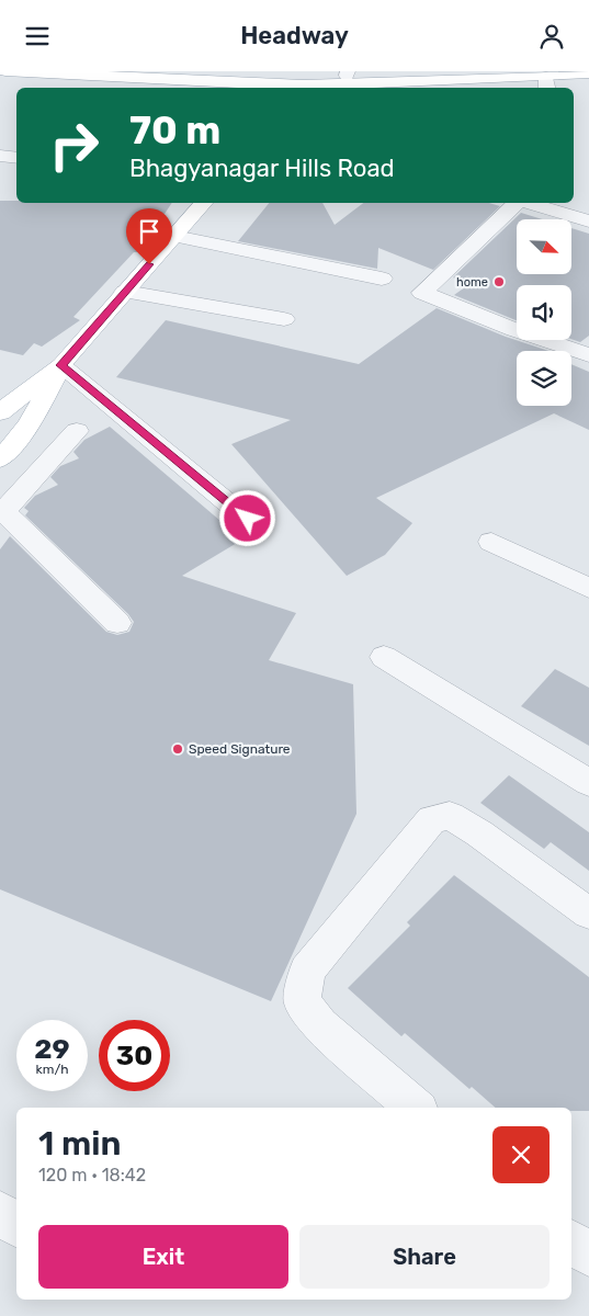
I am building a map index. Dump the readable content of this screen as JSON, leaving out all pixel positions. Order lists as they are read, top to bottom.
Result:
{
  "places": ["home", "Speed Signature"],
  "north": "bottom right",
  "page": {
    "header": "Headway",
    "turn": ["70 m", "Bhagyanagar Hills Road"],
    "speed": "29 km/h",
    "limit": "30",
    "heading": ["1 min", "120 m · 18:42"],
    "buttons": ["Exit", "Share"]
  }
}
